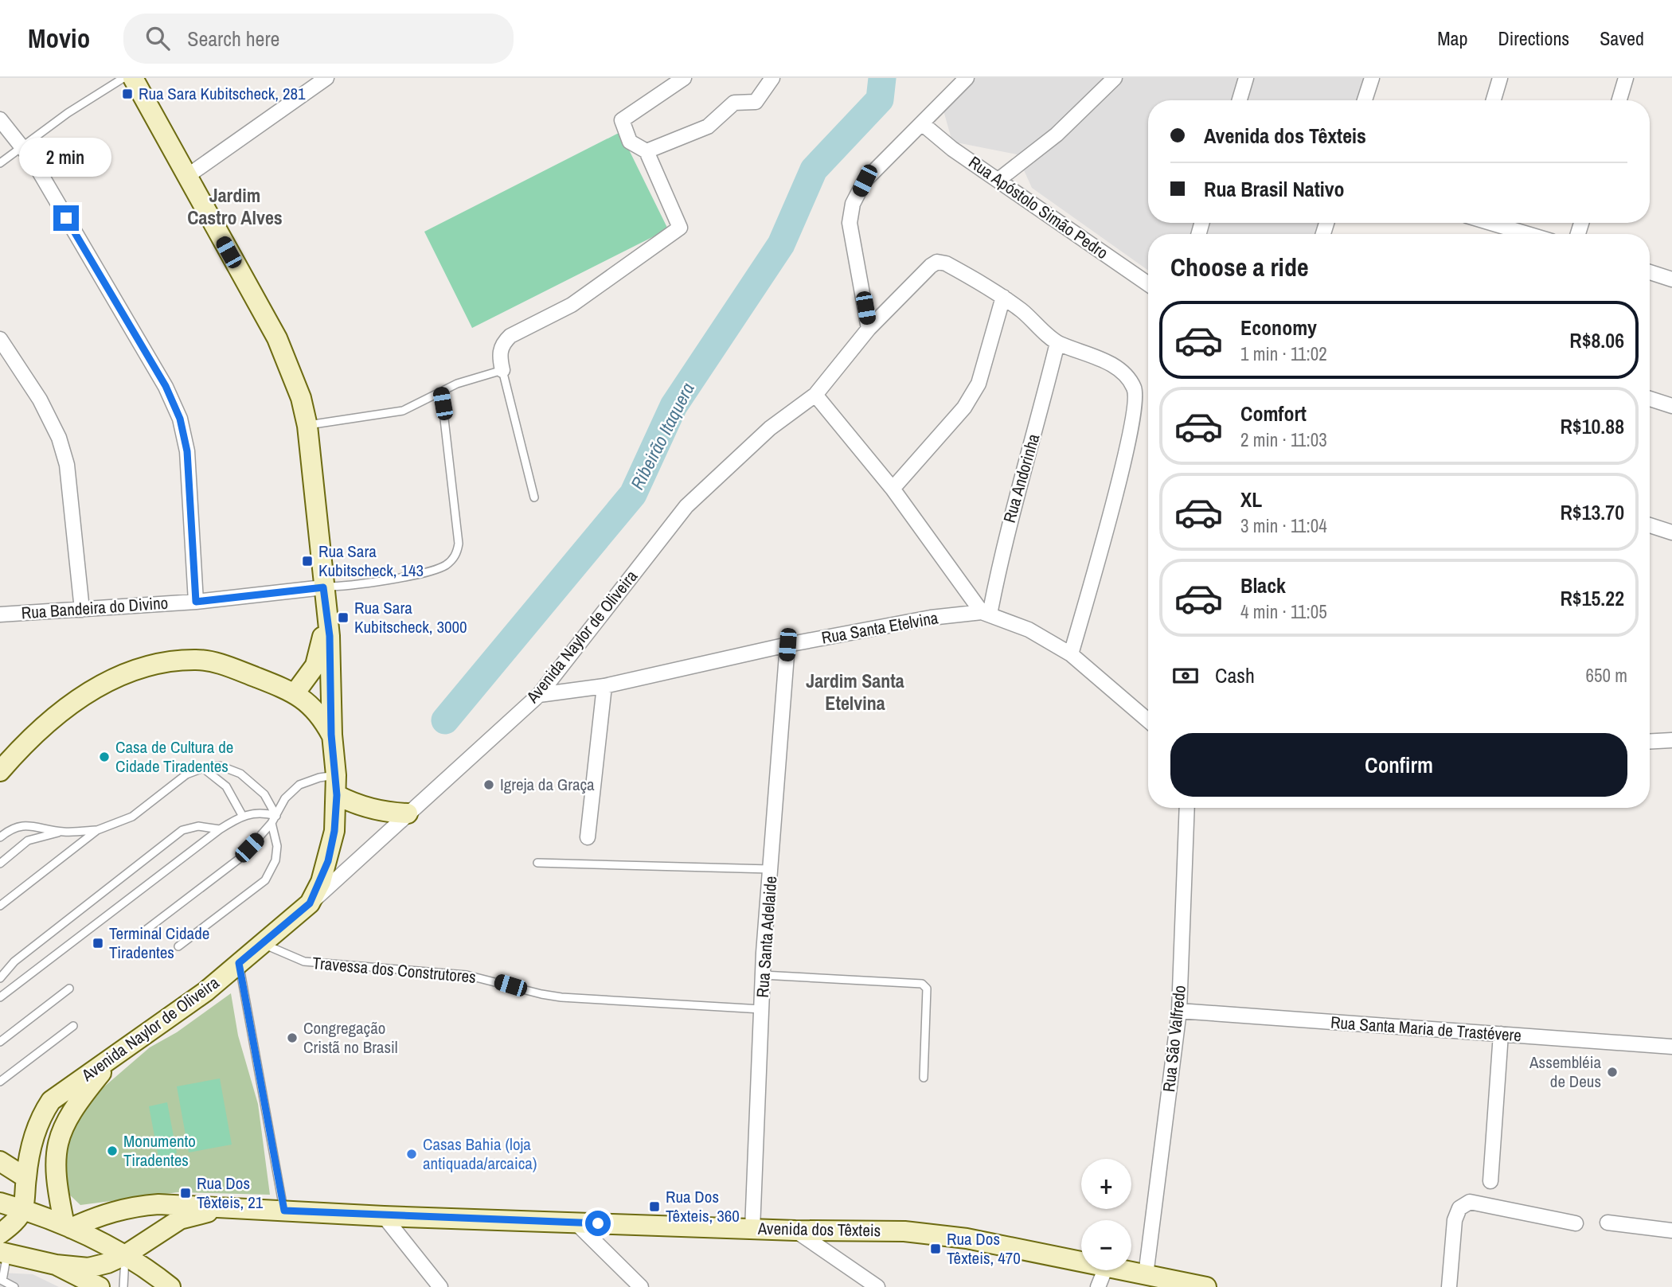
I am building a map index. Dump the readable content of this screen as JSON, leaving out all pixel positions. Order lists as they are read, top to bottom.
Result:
{
  "streets": {
    "street": [
      "Rua Apóstolo Simão Pedro",
      "Rua Andorinha",
      "Rua Bandeira do Divino",
      "Rua Santa Etelvina",
      "Avenida Naylor de Oliveira",
      "Rua Santa Adelaide",
      "Rua Santa Maria de Trastévere",
      "Rua São Valfredo",
      "Avenida dos Têxteis"
    ],
    "lane": ["Travessa dos Construtores"]
  },
  "crossings": [
    ["Rua Andorinha", "Rua Santa Etelvina"],
    ["Rua Santa Etelvina", "Avenida Naylor de Oliveira"],
    ["Rua Santa Etelvina", "Rua Santa Adelaide"],
    ["Avenida Naylor de Oliveira", "Travessa dos Construtores"],
    ["Rua Santa Adelaide", "Travessa dos Construtores"],
    ["Rua Santa Adelaide", "Avenida dos Têxteis"],
    ["Rua Santa Maria de Trastévere", "Rua São Valfredo"],
    ["Rua São Valfredo", "Avenida dos Têxteis"]
  ],
  "districts": ["Jardim Castro Alves", "Jardim Santa Etelvina"],
  "water": ["Ribeirão Itaquera"],
  "places": {
    "transit": [
      "Rua Sara Kubitscheck, 281",
      "Rua Sara Kubitscheck, 143",
      "Rua Sara Kubitscheck, 3000",
      "Terminal Cidade Tiradentes",
      "Rua Dos Têxteis, 21",
      "Rua Dos Têxteis, 360",
      "Rua Dos Têxteis, 470"
    ],
    "other": [
      "Casa de Cultura de Cidade Tiradentes",
      "Igreja da Graça",
      "Congregação Cristã no Brasil",
      "Assembléia de Deus",
      "Monumento Tiradentes",
      "Casas Bahia (loja antiquada/arcaica)"
    ]
  },
  "page": {
    "header": "Movio",
    "search": "Search here",
    "nav": ["Map", "Directions", "Saved"],
    "banner": ["Avenida dos Têxteis", "Rua Brasil Nativo"],
    "bubble": "2 min",
    "heading": "Choose a ride",
    "list": [
      {
        "name": "Economy",
        "note": "1 min · 11:02",
        "value": "R$8.06"
      },
      {
        "name": "Comfort",
        "note": "2 min · 11:03",
        "value": "R$10.88"
      },
      {
        "name": "XL",
        "note": "3 min · 11:04",
        "value": "R$13.70"
      },
      {
        "name": "Black",
        "note": "4 min · 11:05",
        "value": "R$15.22"
      }
    ],
    "pay": ["Cash", "650 m"],
    "buttons": "Confirm",
    "map_buttons": ["+", "−"]
  }
}
